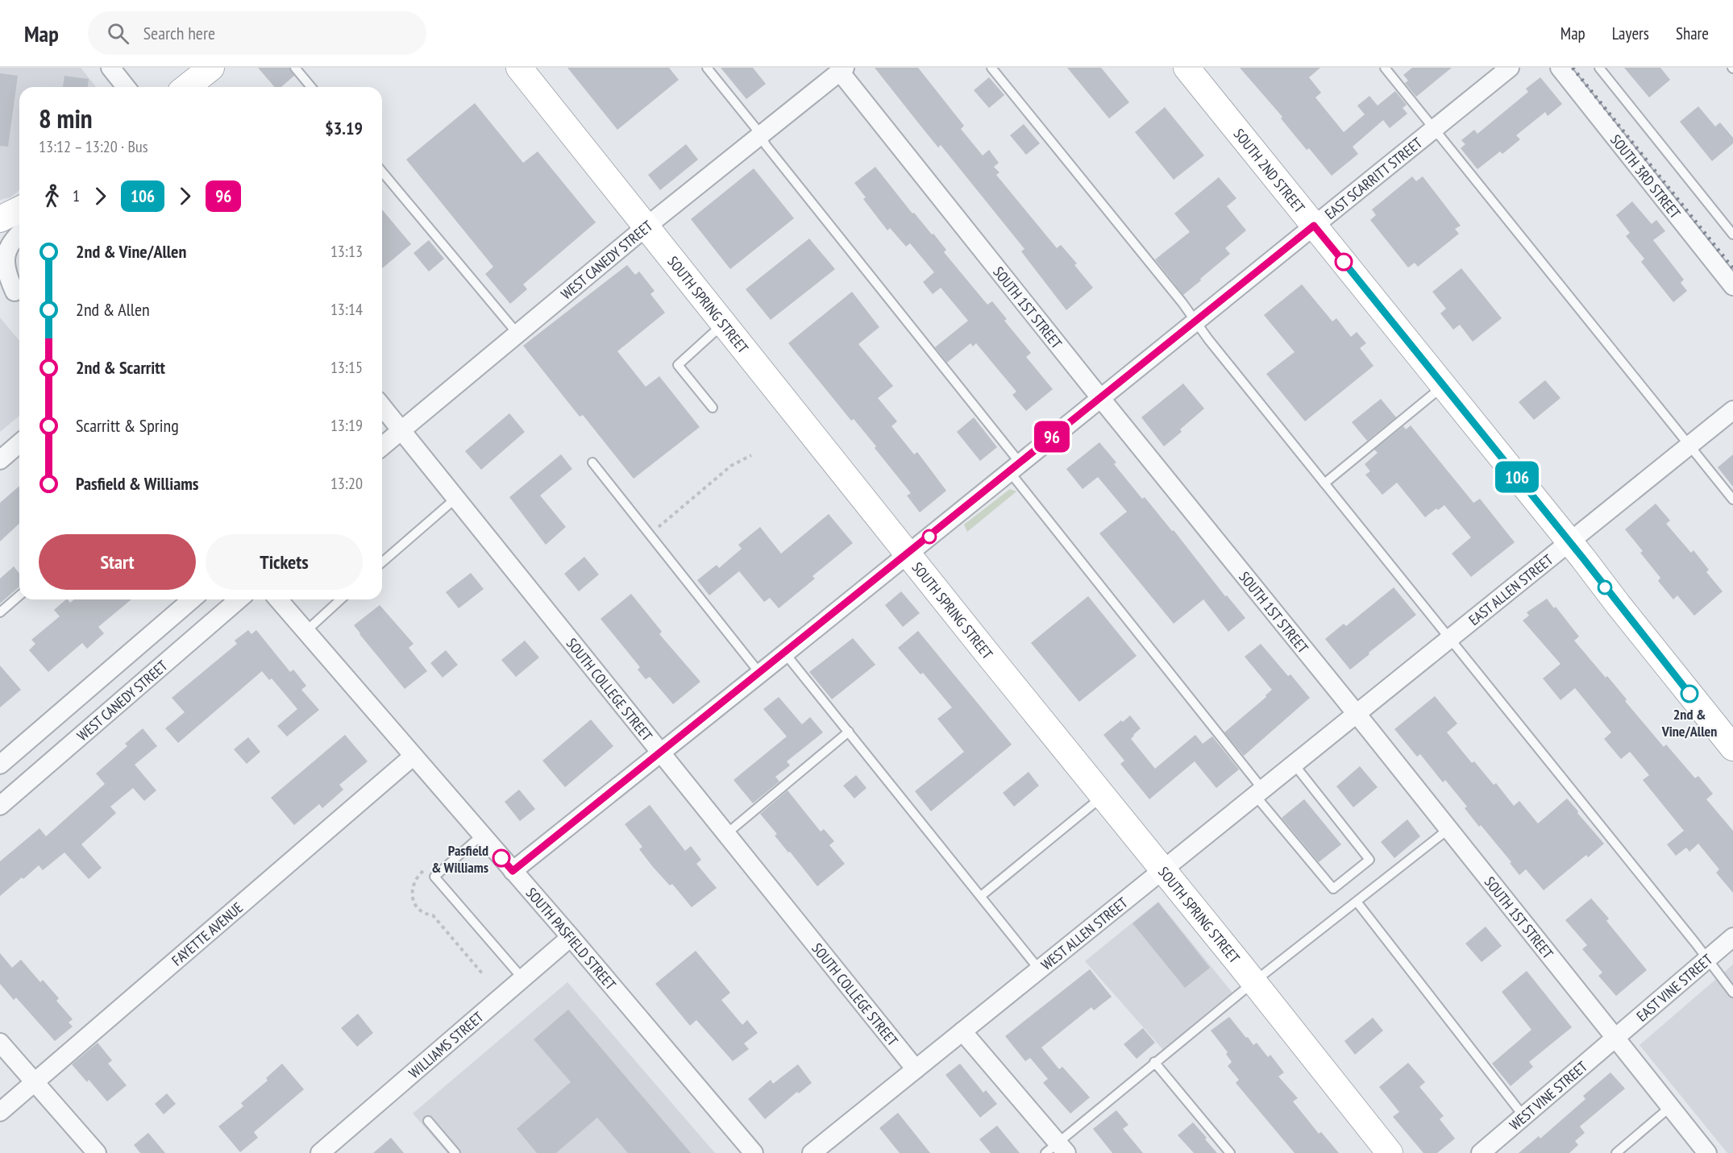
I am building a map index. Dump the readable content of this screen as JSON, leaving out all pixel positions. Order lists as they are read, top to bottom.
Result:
{
  "streets": {
    "street": [
      "SOUTH 2ND STREET",
      "SOUTH 3RD STREET",
      "EAST SCARRITT STREET",
      "WEST CANEDY STREET",
      "SOUTH SPRING STREET",
      "SOUTH 1ST STREET",
      "EAST ALLEN STREET",
      "SOUTH COLLEGE STREET",
      "WEST ALLEN STREET",
      "FAYETTE AVENUE",
      "SOUTH PASFIELD STREET",
      "EAST VINE STREET",
      "WILLIAMS STREET",
      "WEST VINE STREET"
    ]
  },
  "crossings": [
    ["SOUTH 2ND STREET", "EAST SCARRITT STREET"],
    ["SOUTH 2ND STREET", "EAST ALLEN STREET"],
    ["EAST SCARRITT STREET", "SOUTH SPRING STREET"],
    ["EAST SCARRITT STREET", "SOUTH 1ST STREET"],
    ["EAST SCARRITT STREET", "SOUTH COLLEGE STREET"],
    ["EAST SCARRITT STREET", "SOUTH PASFIELD STREET"],
    ["WEST CANEDY STREET", "SOUTH SPRING STREET"],
    ["WEST CANEDY STREET", "SOUTH 1ST STREET"],
    ["WEST CANEDY STREET", "SOUTH COLLEGE STREET"],
    ["SOUTH SPRING STREET", "WEST ALLEN STREET"],
    ["SOUTH 1ST STREET", "EAST ALLEN STREET"],
    ["SOUTH 1ST STREET", "WEST ALLEN STREET"],
    ["SOUTH 1ST STREET", "EAST VINE STREET"],
    ["SOUTH 1ST STREET", "WEST VINE STREET"],
    ["EAST ALLEN STREET", "WEST ALLEN STREET"],
    ["SOUTH COLLEGE STREET", "WEST ALLEN STREET"],
    ["FAYETTE AVENUE", "SOUTH PASFIELD STREET"],
    ["SOUTH PASFIELD STREET", "WILLIAMS STREET"],
    ["EAST VINE STREET", "WEST VINE STREET"]
  ],
  "places": ["2nd & Vine/Allen", "Pasfield & Williams"],
  "lines": ["bus line 96", "bus line 106"],
  "page": {
    "header": "Map",
    "search": "Search here",
    "nav": ["Map", "Layers", "Share"],
    "on_map": ["106", "96"],
    "heading": ["8 min", "13:12 – 13:20 · Bus", "$3.19"],
    "legs": ["1", "106", "96"],
    "list": [
      {
        "name": "2nd & Vine/Allen",
        "value": "13:13"
      },
      {
        "name": "2nd & Allen",
        "value": "13:14"
      },
      {
        "name": "2nd & Scarritt",
        "value": "13:15"
      },
      {
        "name": "Scarritt & Spring",
        "value": "13:19"
      },
      {
        "name": "Pasfield & Williams",
        "value": "13:20"
      }
    ],
    "buttons": ["Start", "Tickets"]
  }
}
